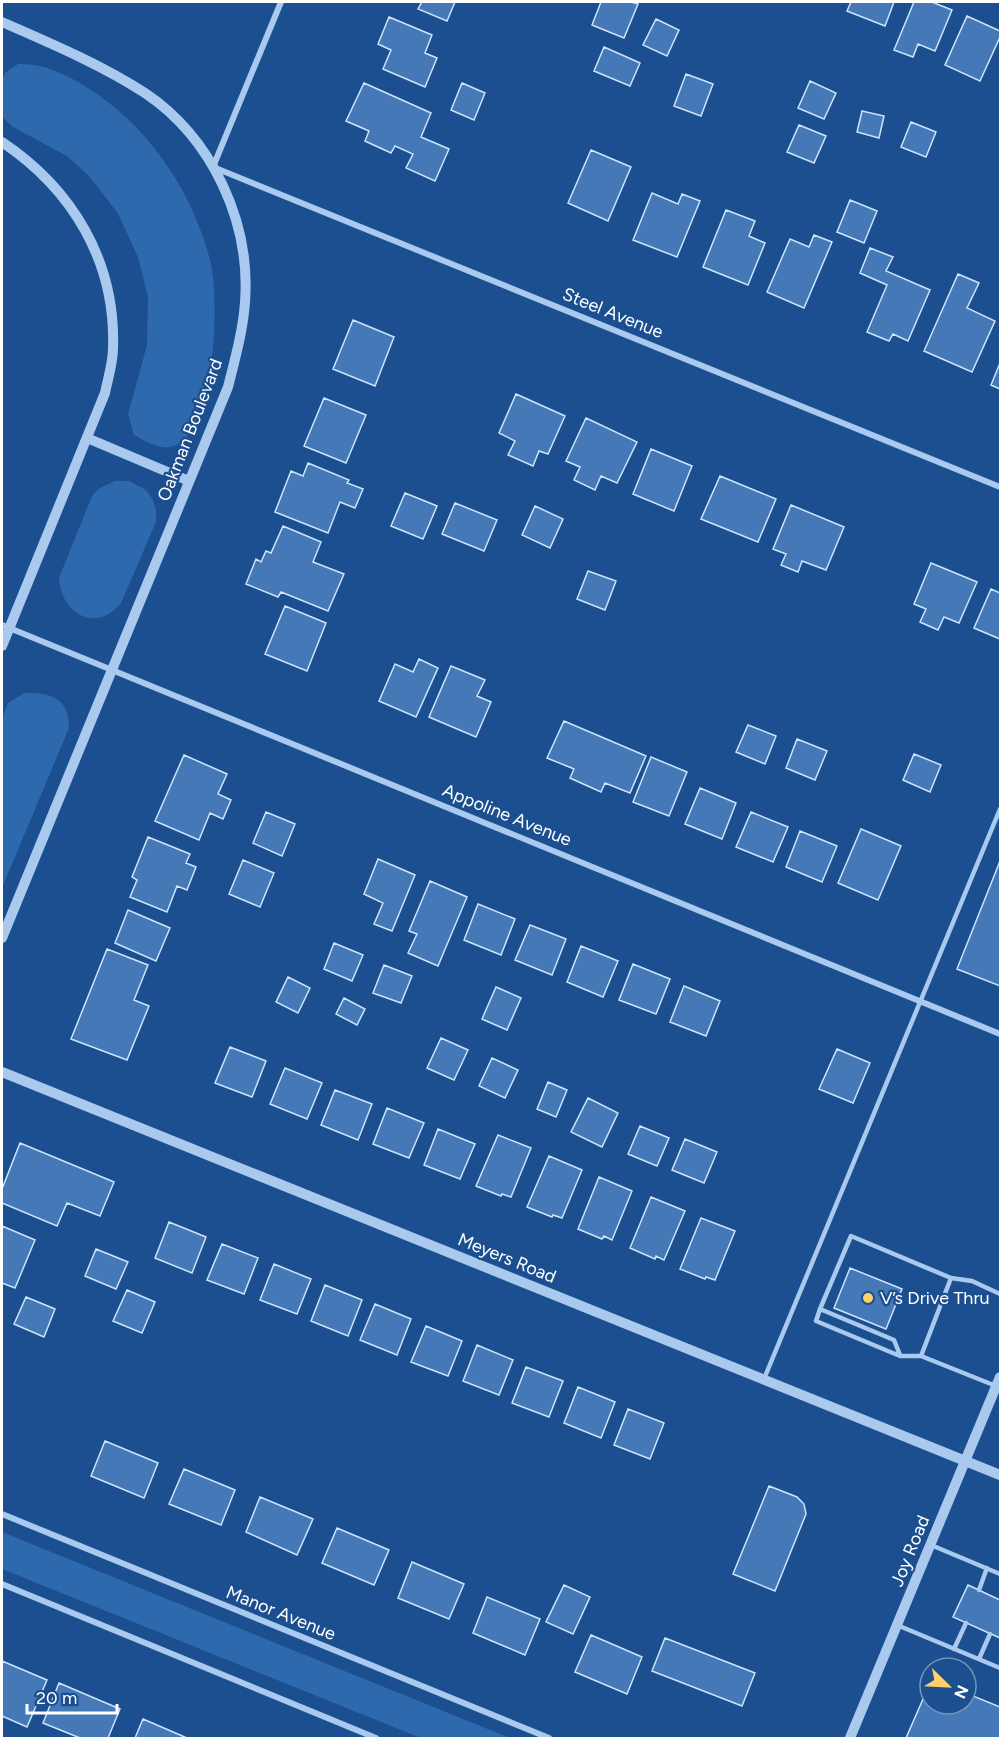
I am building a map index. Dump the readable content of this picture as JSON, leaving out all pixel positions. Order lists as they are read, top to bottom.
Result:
{
  "streets": {
    "street": [
      "Steel Avenue",
      "Oakman Boulevard",
      "Appoline Avenue",
      "Meyers Road",
      "Joy Road",
      "Manor Avenue"
    ]
  },
  "crossings": [
    ["Steel Avenue", "Oakman Boulevard"],
    ["Oakman Boulevard", "Appoline Avenue"],
    ["Meyers Road", "Joy Road"]
  ],
  "places": ["V’s Drive Thru"],
  "scale_bar": "20 m",
  "north": "bottom right"
}
